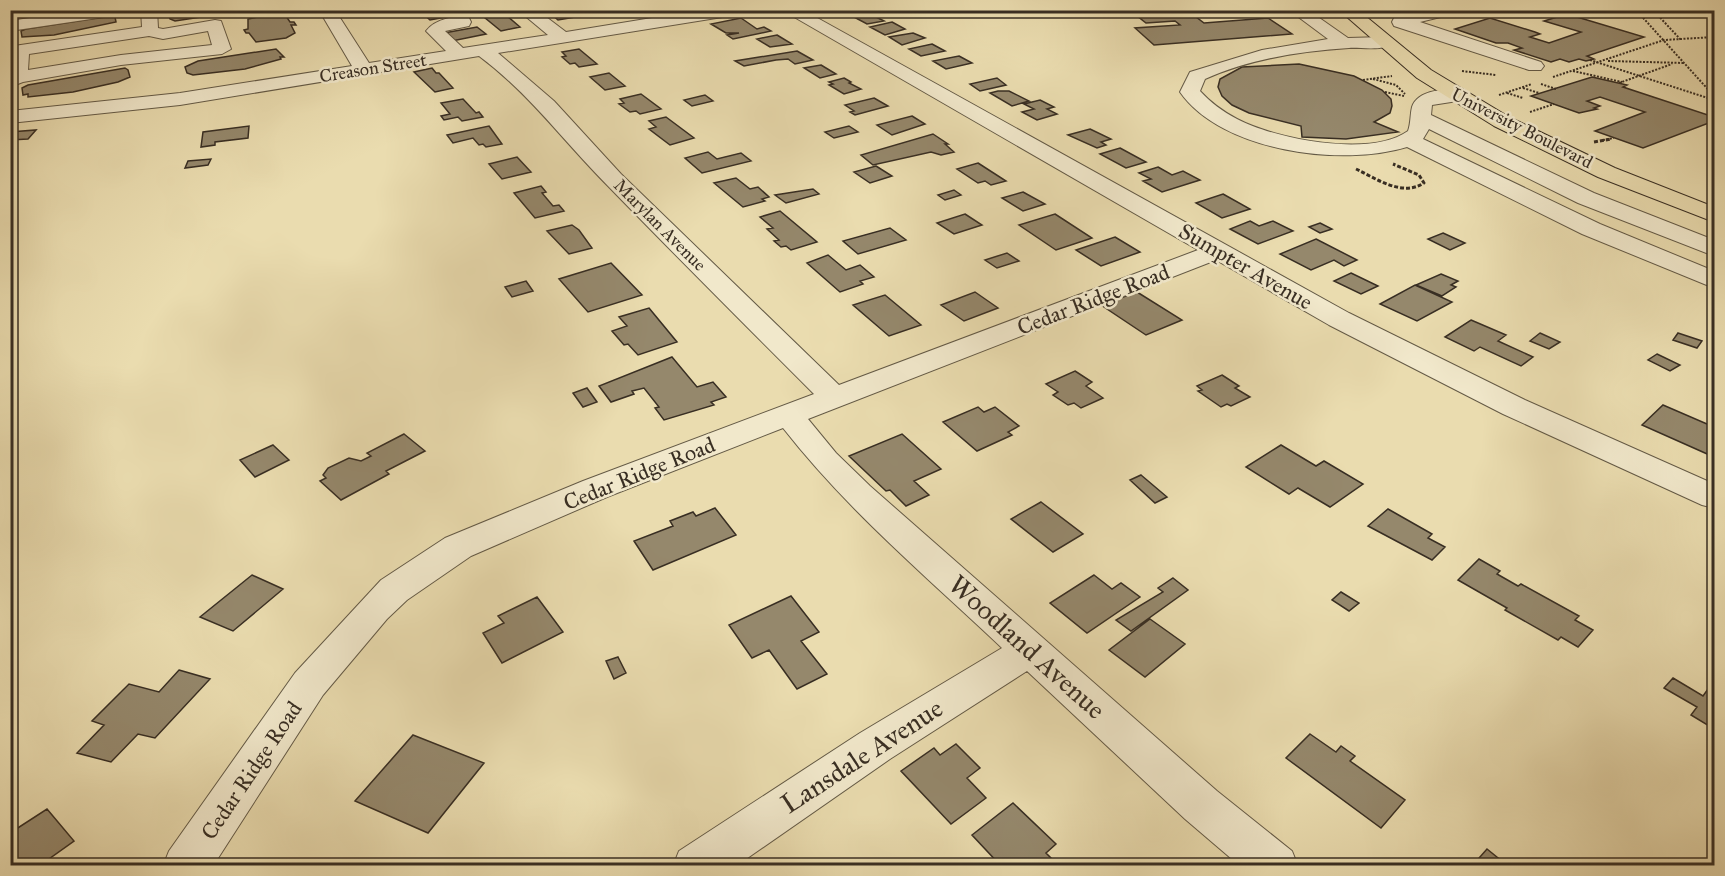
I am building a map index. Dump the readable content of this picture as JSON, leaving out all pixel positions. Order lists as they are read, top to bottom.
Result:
{
  "streets": {
    "main road": ["University Boulevard"],
    "street": [
      "Creason Street",
      "Marylan Avenue",
      "Sumpter Avenue",
      "Cedar Ridge Road",
      "Woodland Avenue",
      "Lansdale Avenue"
    ]
  },
  "crossings": [
    ["Creason Street", "Marylan Avenue"],
    ["Marylan Avenue", "Cedar Ridge Road"],
    ["Sumpter Avenue", "Cedar Ridge Road"],
    ["Cedar Ridge Road", "Woodland Avenue"],
    ["Woodland Avenue", "Lansdale Avenue"]
  ]
}
